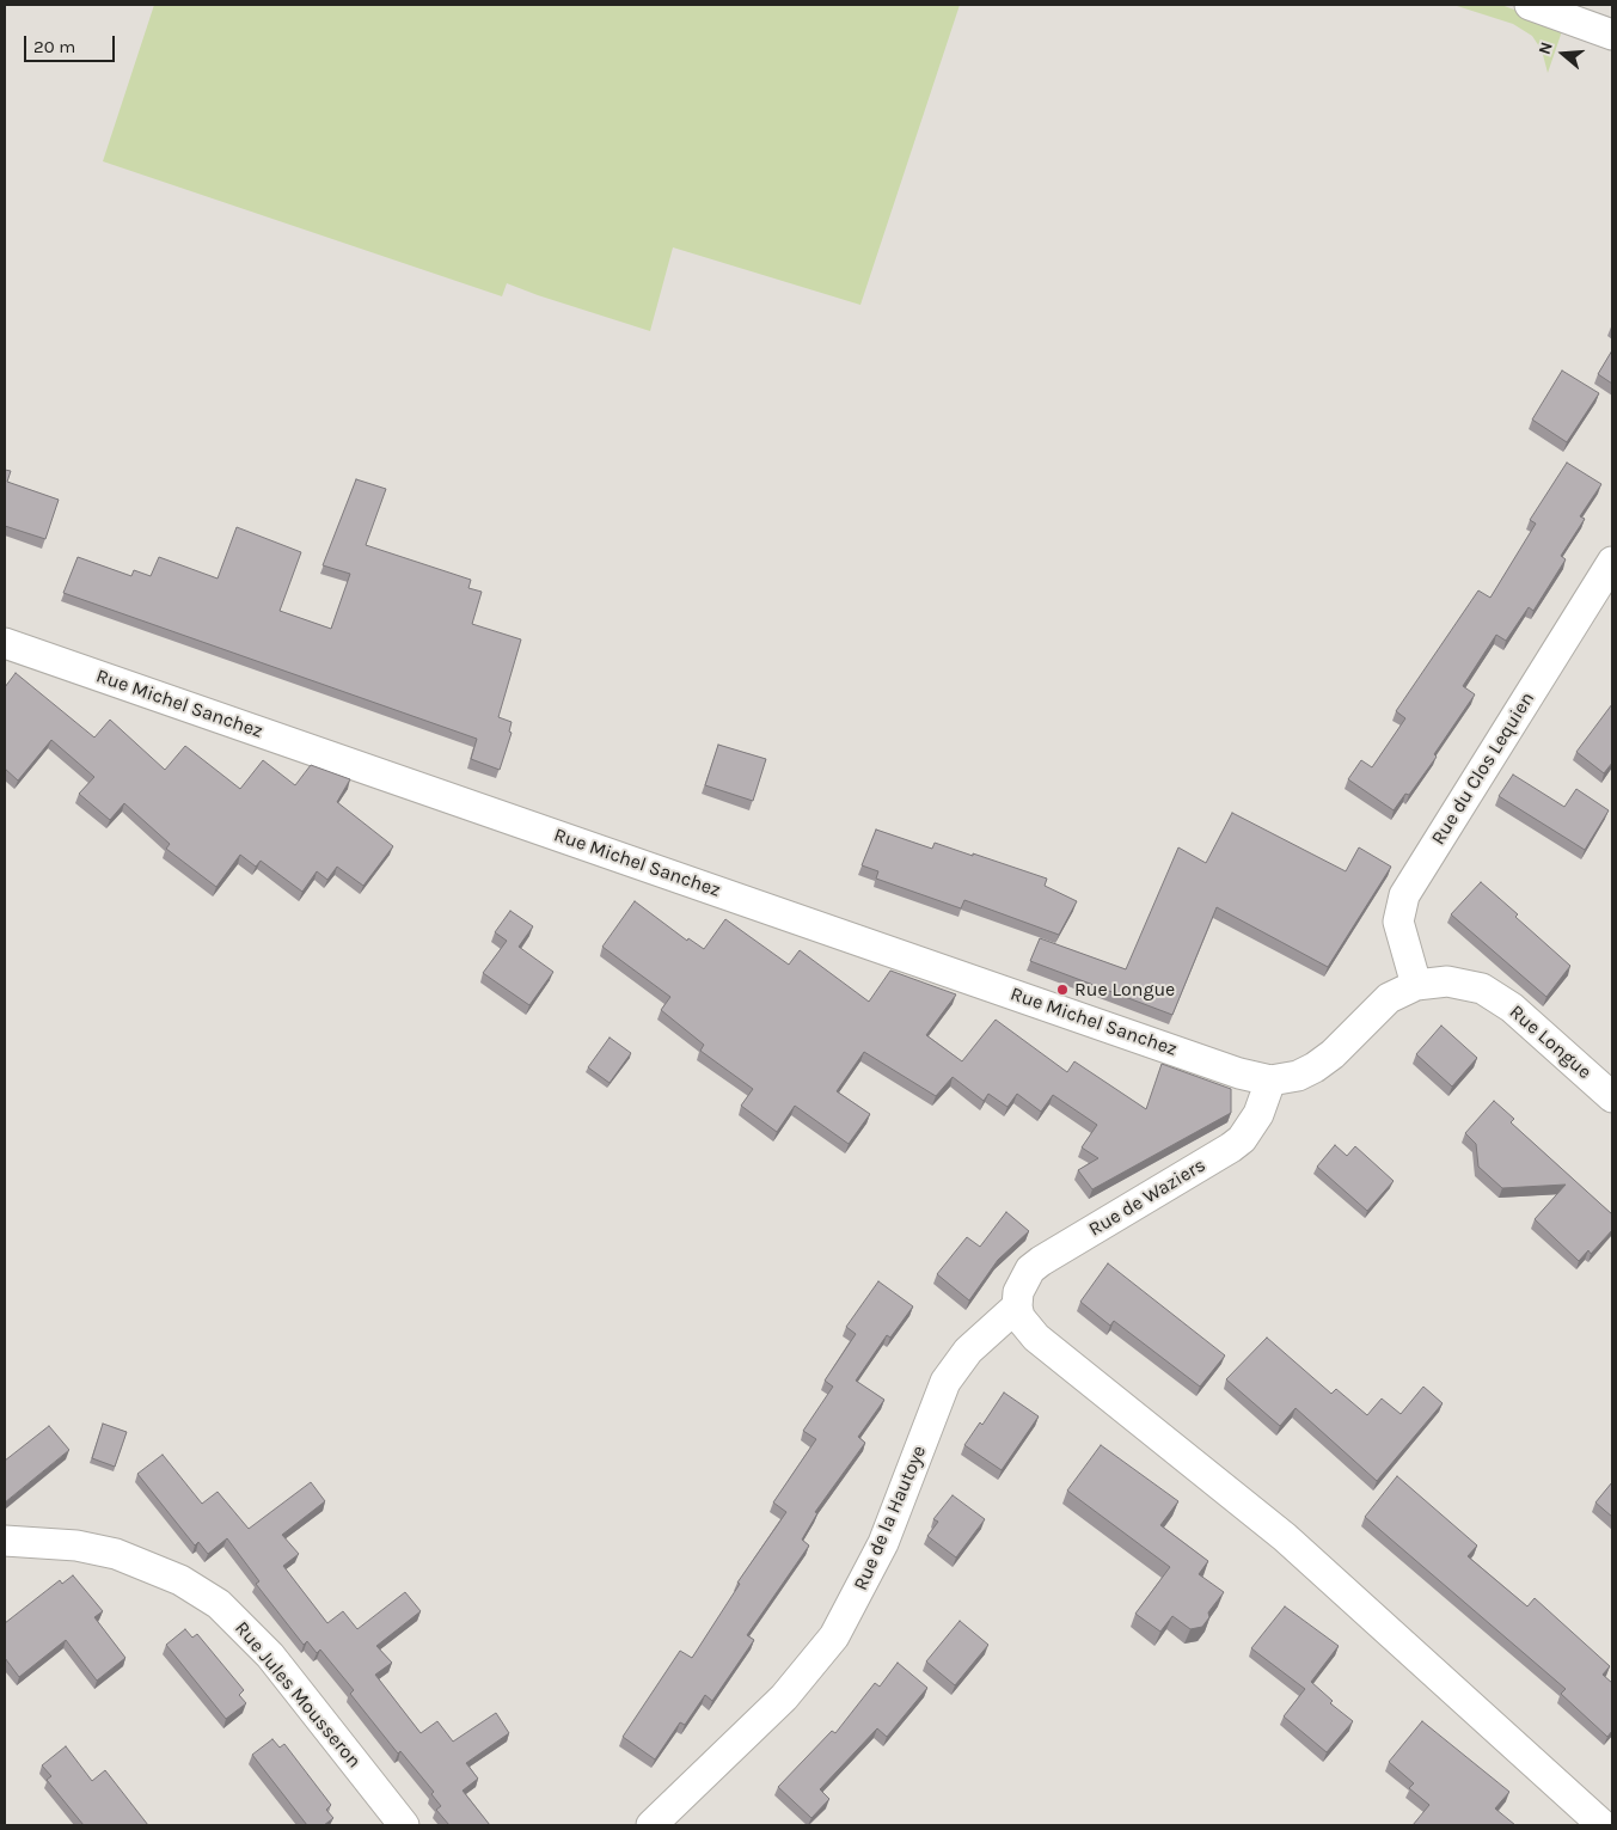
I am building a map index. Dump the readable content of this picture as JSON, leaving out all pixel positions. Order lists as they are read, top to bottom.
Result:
{
  "streets": {
    "street": [
      "Rue Michel Sanchez",
      "Rue du Clos Lequien",
      "Rue Longue",
      "Rue de Waziers",
      "Rue de la Hautoye",
      "Rue Jules Mousseron"
    ]
  },
  "crossings": [
    ["Rue Michel Sanchez", "Rue Longue"],
    ["Rue Michel Sanchez", "Rue de Waziers"],
    ["Rue du Clos Lequien", "Rue Longue"],
    ["Rue Longue", "Rue de Waziers"],
    ["Rue de Waziers", "Rue de la Hautoye"]
  ],
  "places": ["Rue Longue"],
  "scale_bar": "20 m",
  "north": "left"
}
